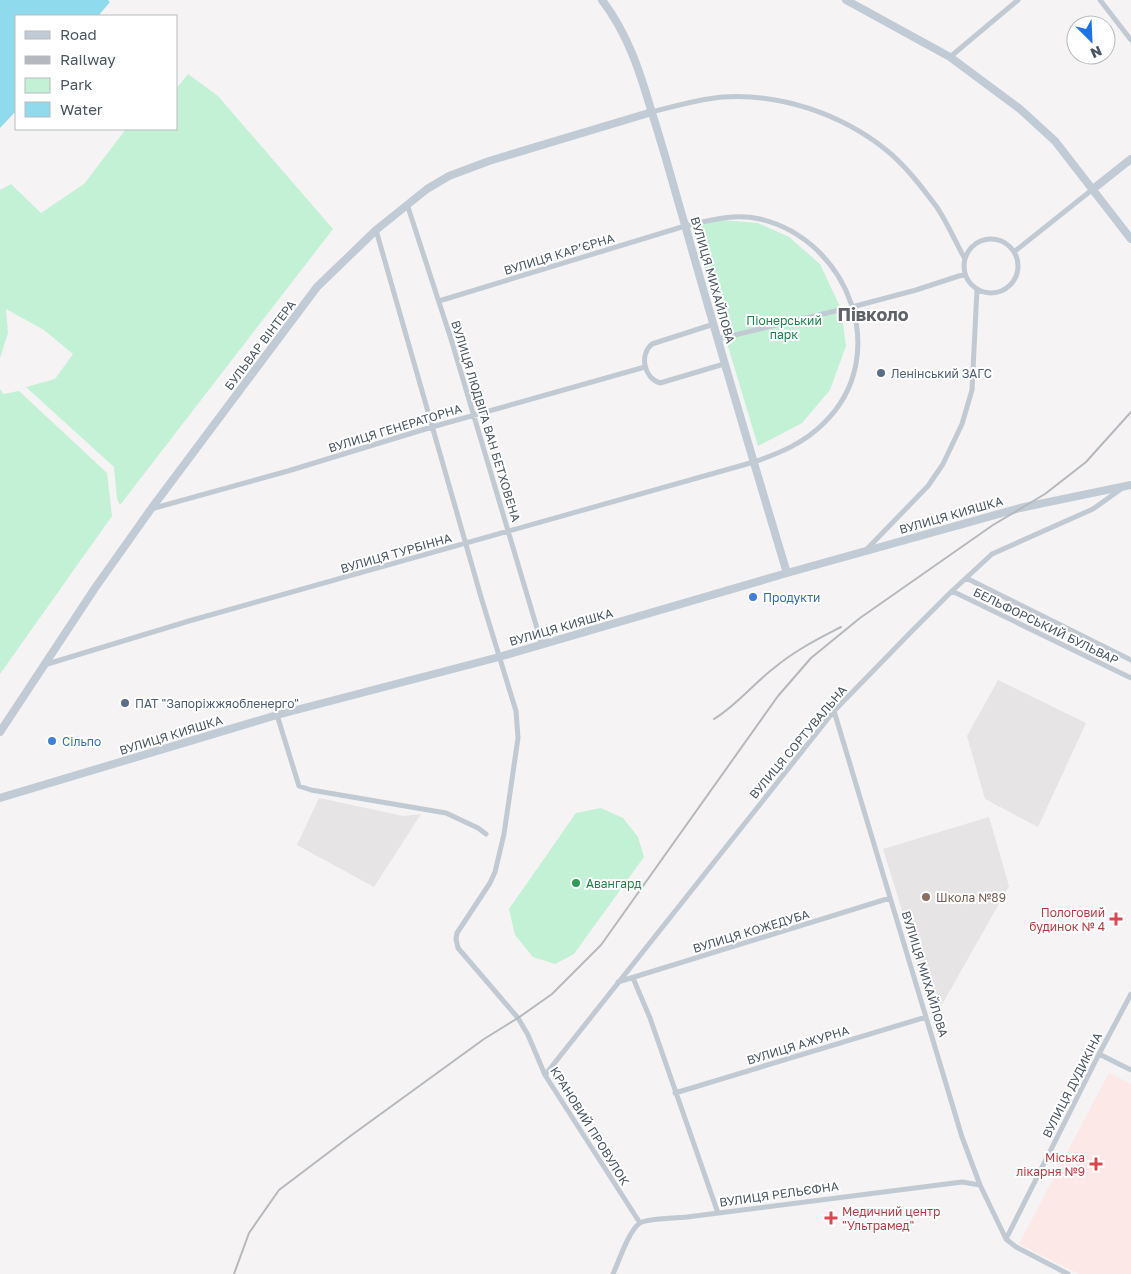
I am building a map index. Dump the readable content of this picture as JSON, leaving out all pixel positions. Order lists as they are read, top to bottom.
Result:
{
  "streets": {
    "street": [
      "ВУЛИЦЯ КАР’ЄРНА",
      "ВУЛИЦЯ МИХАЙЛОВА",
      "БУЛЬВАР ВІНТЕРА",
      "ВУЛИЦЯ ЛЮДВІГА ВАН БЕТХОВЕНА",
      "ВУЛИЦЯ ГЕНЕРАТОРНА",
      "ВУЛИЦЯ КИЯШКА",
      "ВУЛИЦЯ ТУРБІННА",
      "БЕЛЬФОРСЬКИЙ БУЛЬВАР",
      "ВУЛИЦЯ СОРТУВАЛЬНА",
      "ВУЛИЦЯ КОЖЕДУБА",
      "ВУЛИЦЯ АЖУРНА",
      "ВУЛИЦЯ ДУДИКІНА",
      "КРАНОВИЙ ПРОВУЛОК",
      "ВУЛИЦЯ РЕЛЬЄФНА"
    ]
  },
  "crossings": [
    ["ВУЛИЦЯ КАР’ЄРНА", "ВУЛИЦЯ МИХАЙЛОВА"],
    ["ВУЛИЦЯ КАР’ЄРНА", "ВУЛИЦЯ ЛЮДВІГА ВАН БЕТХОВЕНА"],
    ["ВУЛИЦЯ КАР’ЄРНА", "ВУЛИЦЯ ТУРБІННА"],
    ["ВУЛИЦЯ МИХАЙЛОВА", "БУЛЬВАР ВІНТЕРА"],
    ["ВУЛИЦЯ МИХАЙЛОВА", "ВУЛИЦЯ КИЯШКА"],
    ["ВУЛИЦЯ МИХАЙЛОВА", "ВУЛИЦЯ ТУРБІННА"],
    ["ВУЛИЦЯ МИХАЙЛОВА", "ВУЛИЦЯ СОРТУВАЛЬНА"],
    ["ВУЛИЦЯ МИХАЙЛОВА", "ВУЛИЦЯ КОЖЕДУБА"],
    ["ВУЛИЦЯ МИХАЙЛОВА", "ВУЛИЦЯ АЖУРНА"],
    ["ВУЛИЦЯ МИХАЙЛОВА", "ВУЛИЦЯ ДУДИКІНА"],
    ["ВУЛИЦЯ МИХАЙЛОВА", "ВУЛИЦЯ РЕЛЬЄФНА"],
    ["БУЛЬВАР ВІНТЕРА", "ВУЛИЦЯ ЛЮДВІГА ВАН БЕТХОВЕНА"],
    ["БУЛЬВАР ВІНТЕРА", "ВУЛИЦЯ ГЕНЕРАТОРНА"],
    ["БУЛЬВАР ВІНТЕРА", "ВУЛИЦЯ ТУРБІННА"],
    ["ВУЛИЦЯ ЛЮДВІГА ВАН БЕТХОВЕНА", "ВУЛИЦЯ ГЕНЕРАТОРНА"],
    ["ВУЛИЦЯ ЛЮДВІГА ВАН БЕТХОВЕНА", "ВУЛИЦЯ КИЯШКА"],
    ["ВУЛИЦЯ ЛЮДВІГА ВАН БЕТХОВЕНА", "ВУЛИЦЯ ТУРБІННА"],
    ["ВУЛИЦЯ КИЯШКА", "ВУЛИЦЯ СОРТУВАЛЬНА"],
    ["ВУЛИЦЯ КИЯШКА", "КРАНОВИЙ ПРОВУЛОК"],
    ["БЕЛЬФОРСЬКИЙ БУЛЬВАР", "ВУЛИЦЯ СОРТУВАЛЬНА"],
    ["ВУЛИЦЯ СОРТУВАЛЬНА", "ВУЛИЦЯ КОЖЕДУБА"],
    ["ВУЛИЦЯ СОРТУВАЛЬНА", "КРАНОВИЙ ПРОВУЛОК"],
    ["КРАНОВИЙ ПРОВУЛОК", "ВУЛИЦЯ РЕЛЬЄФНА"]
  ],
  "districts": ["Півколо"],
  "parks": ["Піонерський парк"],
  "places": {
    "other": [
      "Ленінський ЗАГС",
      "Продукти",
      "ПАТ \"Запоріжжяобленерго\"",
      "Сільпо",
      "Авангард",
      "Школа №89"
    ],
    "health": ["Пологовий будинок № 4", "Міська лікарня №9", "Медичний центр \"Ультрамед\""]
  },
  "legend": [
    "Road",
    "Railway",
    "Park",
    "Water"
  ],
  "north": "bottom right"
}
